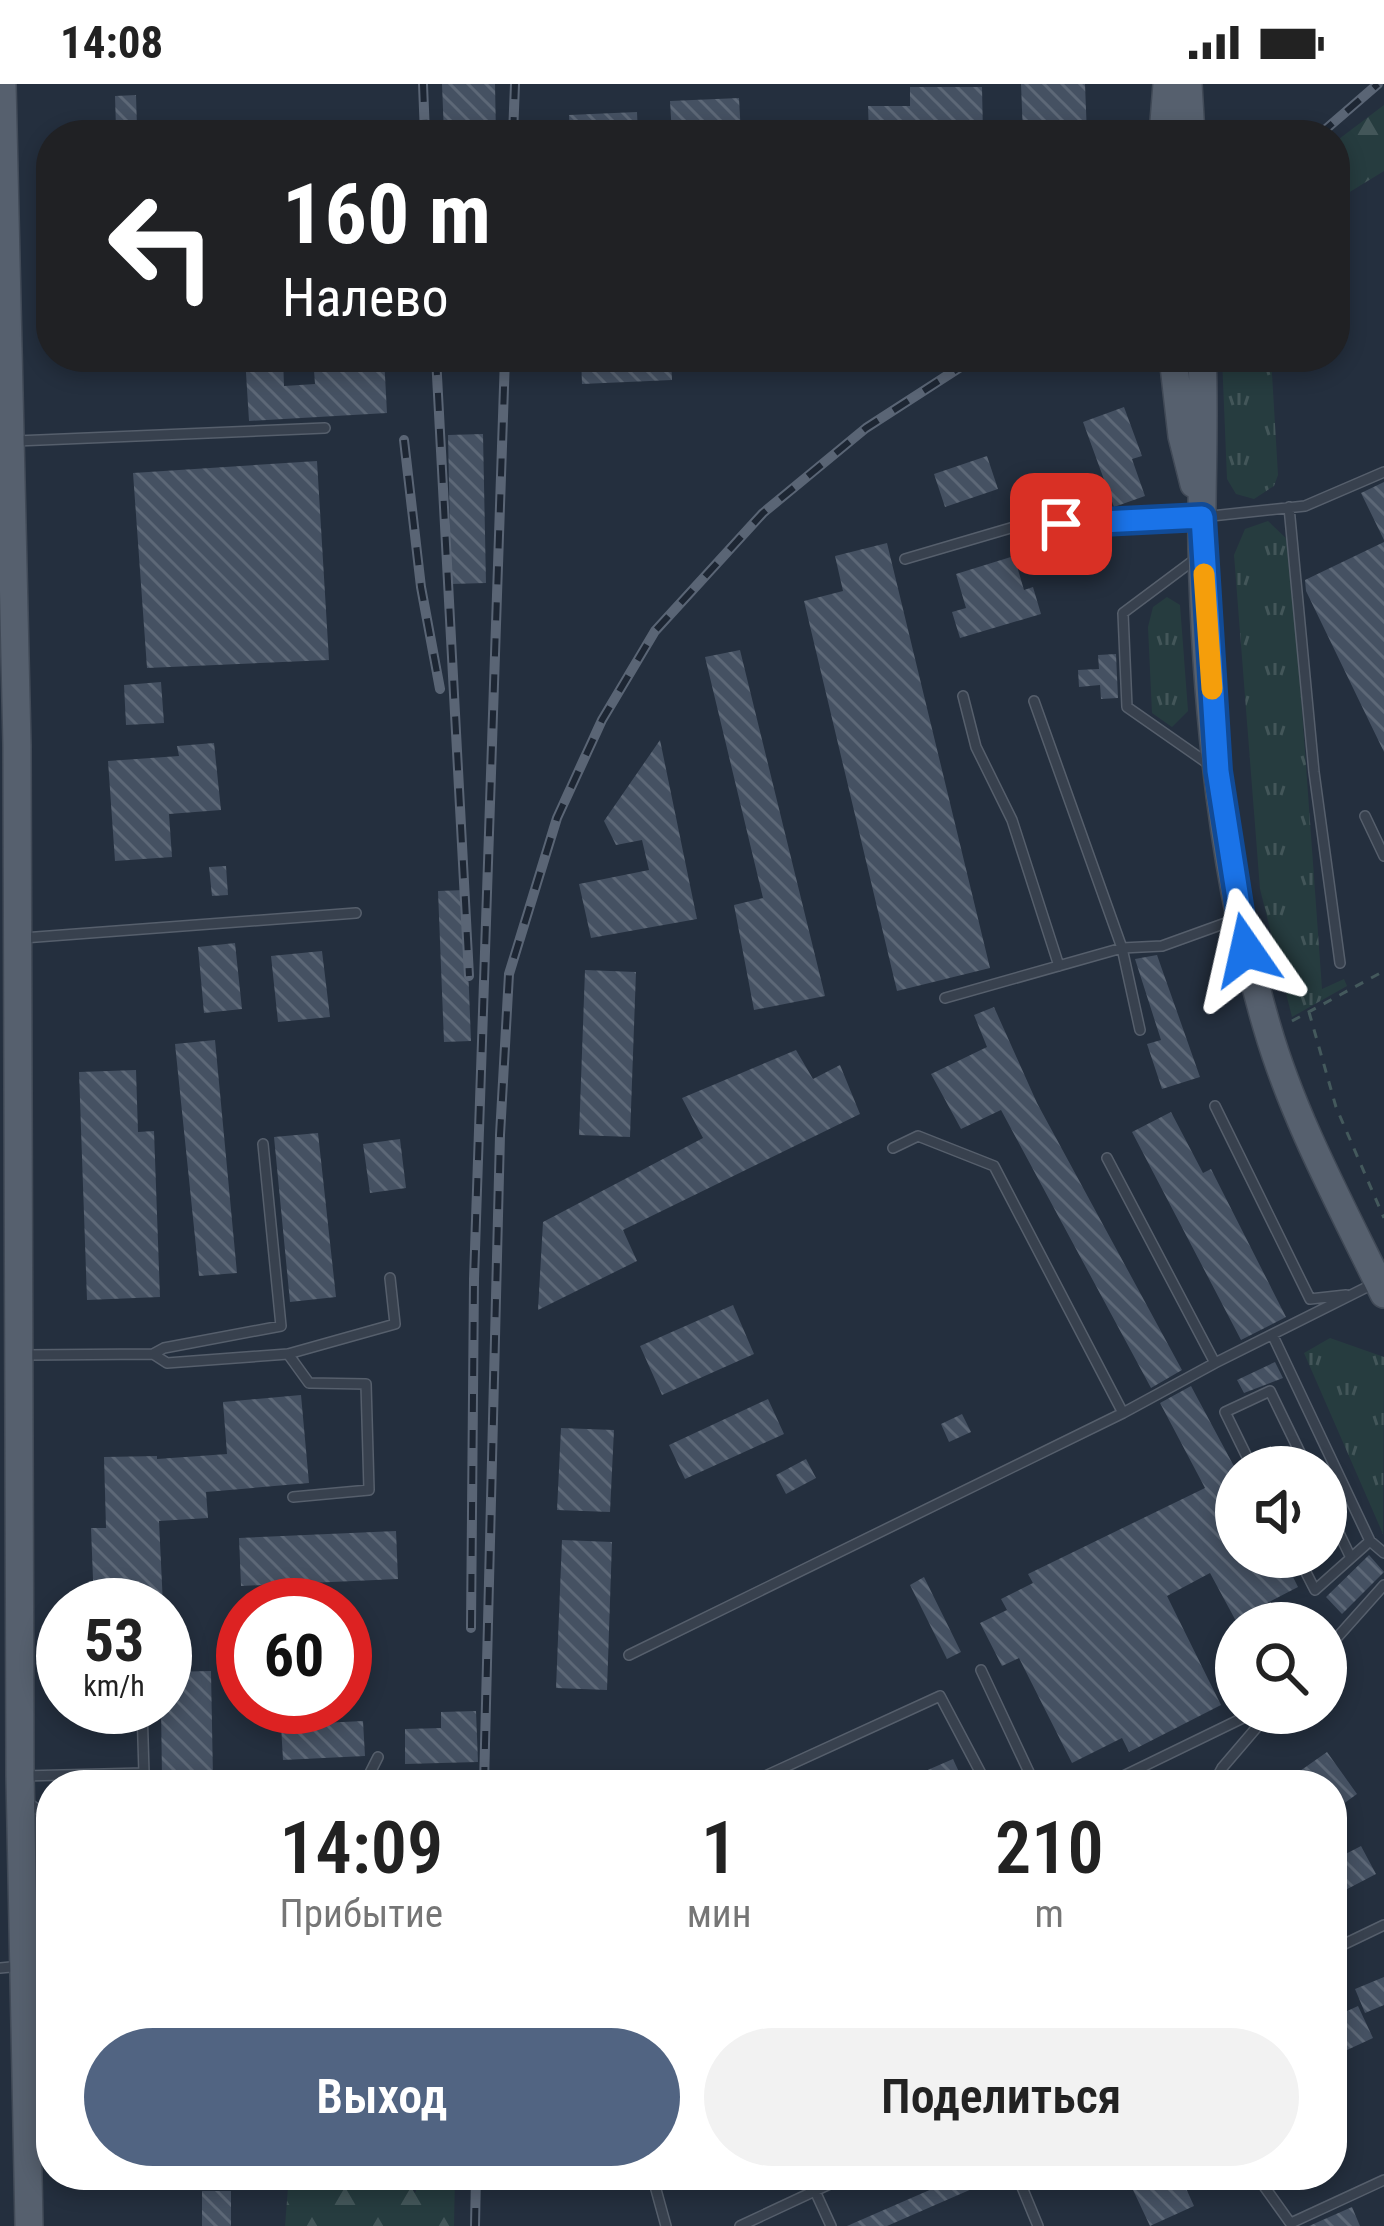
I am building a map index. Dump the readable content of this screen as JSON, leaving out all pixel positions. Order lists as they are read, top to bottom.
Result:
{
  "page": {
    "status": "14:08",
    "turn": ["160 m", "Налево"],
    "speed": "53 km/h",
    "limit": "60",
    "eta": [
      "14:09",
      "Прибытие",
      "1",
      "мин",
      "210",
      "m"
    ],
    "buttons": ["Выход", "Поделиться"]
  }
}
